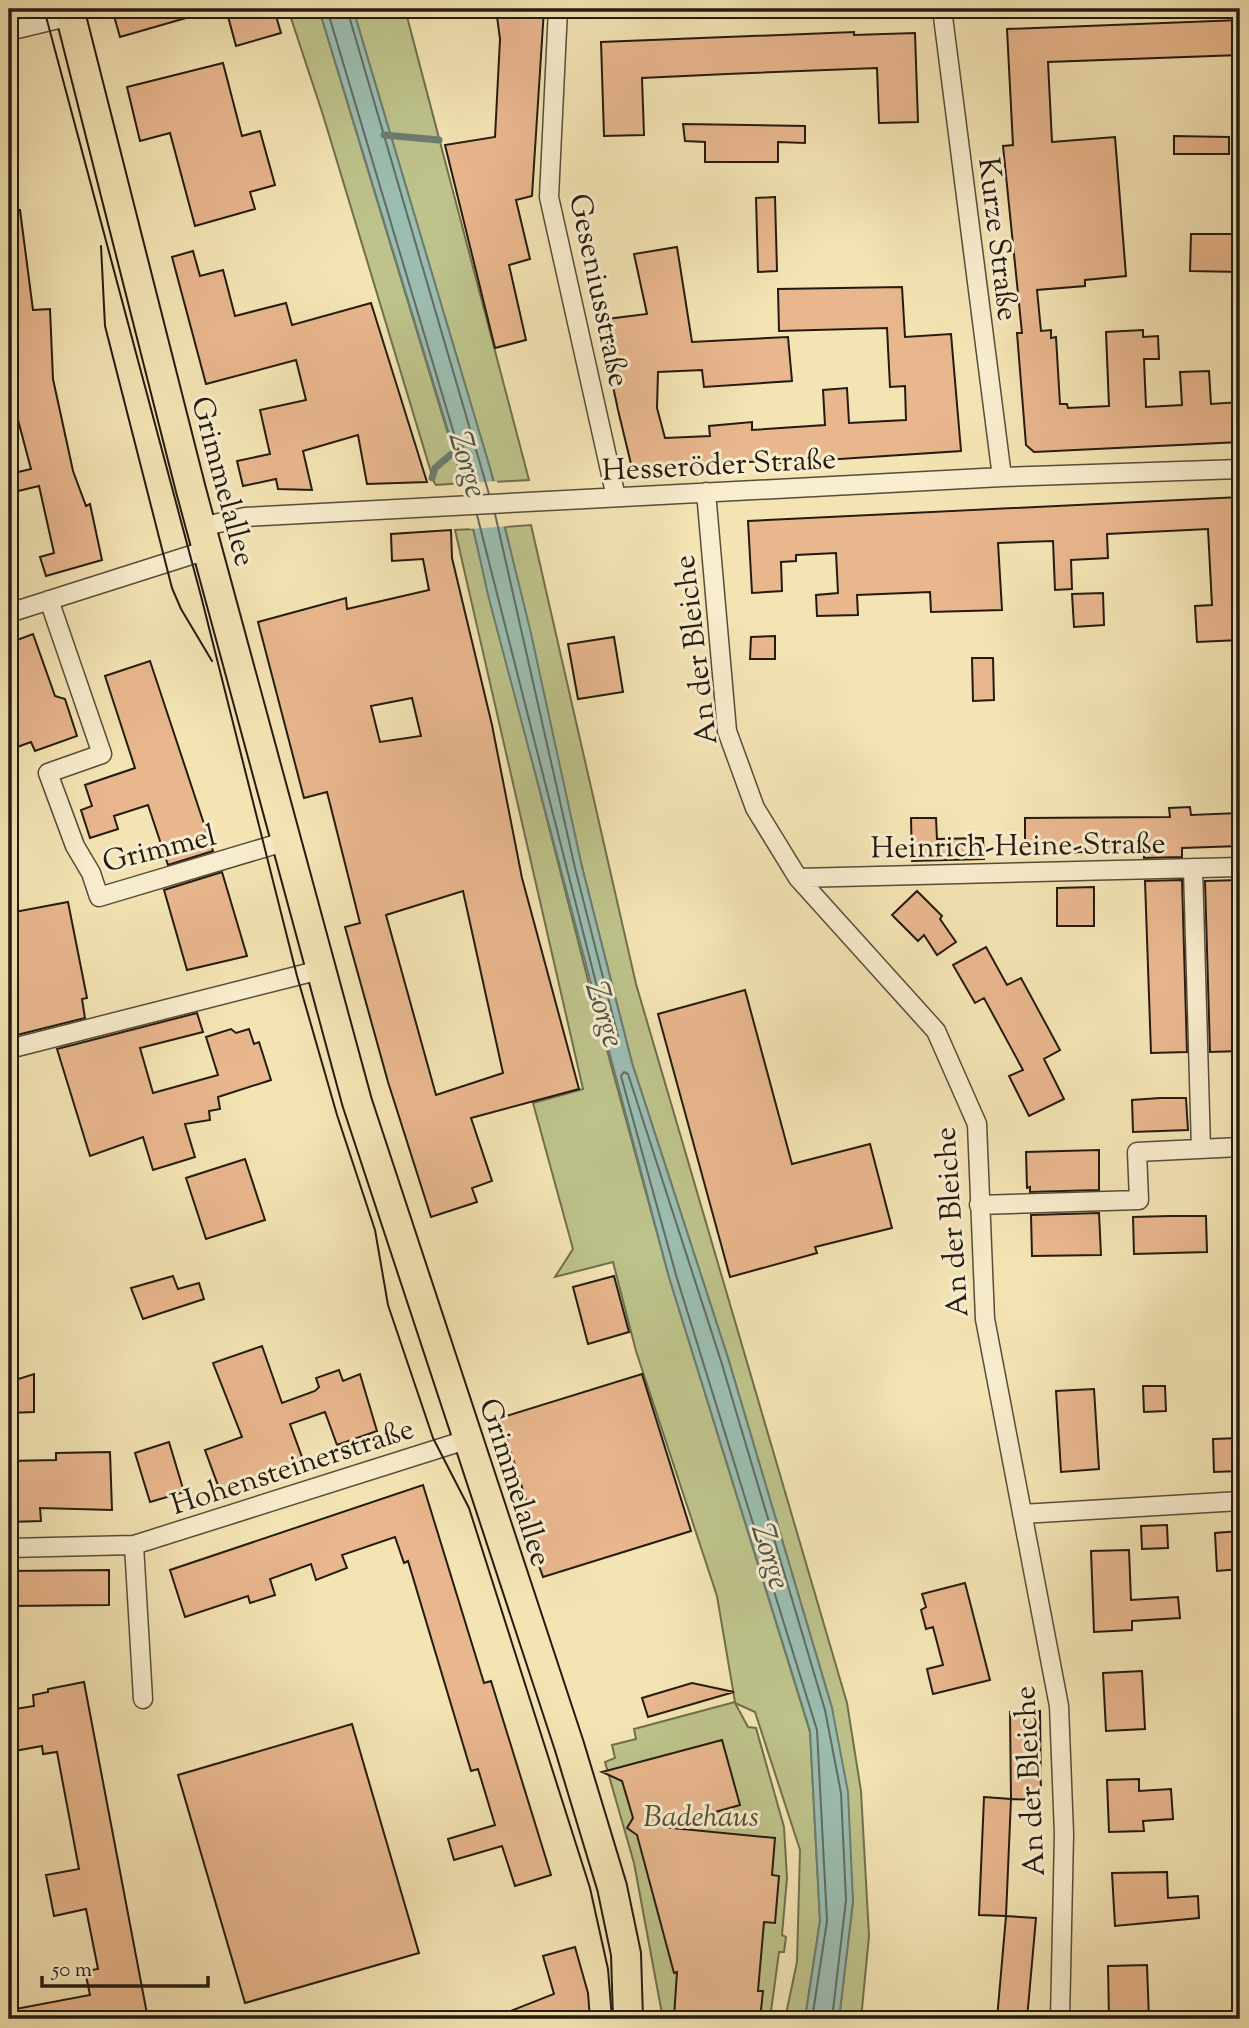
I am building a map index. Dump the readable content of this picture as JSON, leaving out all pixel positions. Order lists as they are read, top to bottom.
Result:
{
  "streets": {
    "main road": ["Grimmelallee"],
    "street": [
      "Kurze Straße",
      "Geseniusstraße",
      "Hesseröder Straße",
      "An der Bleiche",
      "Heinrich-Heine-Straße",
      "Grimmel",
      "Hohensteinerstraße"
    ]
  },
  "crossings": [
    ["Kurze Straße", "Hesseröder Straße"],
    ["Geseniusstraße", "Hesseröder Straße"],
    ["Hesseröder Straße", "Grimmelallee"],
    ["Hesseröder Straße", "An der Bleiche"],
    ["Grimmelallee", "Grimmel"],
    ["Grimmelallee", "Hohensteinerstraße"],
    ["An der Bleiche", "Heinrich-Heine-Straße"]
  ],
  "water": ["Zorge"],
  "parks": ["Badehaus"],
  "scale_bar": "50 m"
}
